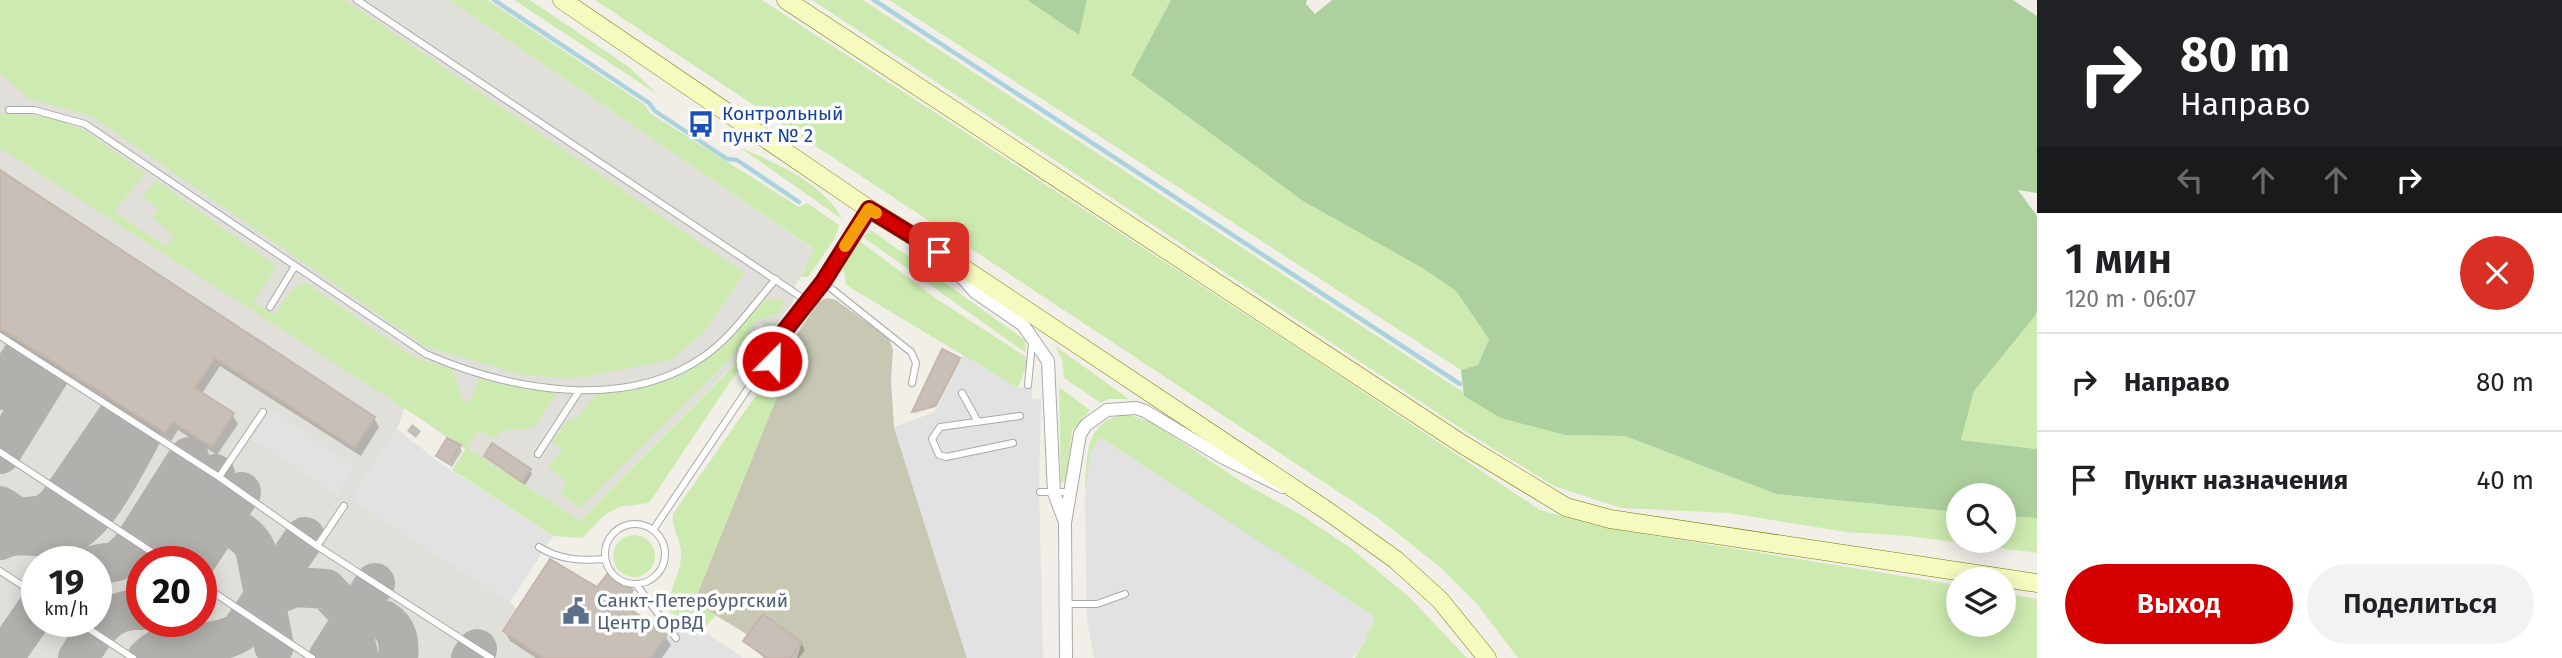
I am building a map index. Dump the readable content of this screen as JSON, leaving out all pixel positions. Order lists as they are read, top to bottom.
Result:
{
  "places": {
    "bus stop": ["Контрольный пункт № 2"],
    "public building": ["Санкт-Петербургский Центр ОрВД"]
  },
  "page": {
    "turn": ["80 m", "Направо"],
    "heading": ["1 мин", "120 m · 06:07"],
    "list": [
      {
        "name": "Направо",
        "value": "80 m"
      },
      {
        "name": "Пункт назначения",
        "value": "40 m"
      }
    ],
    "speed": "19 km/h",
    "limit": "20",
    "buttons": ["Выход", "Поделиться"]
  }
}
